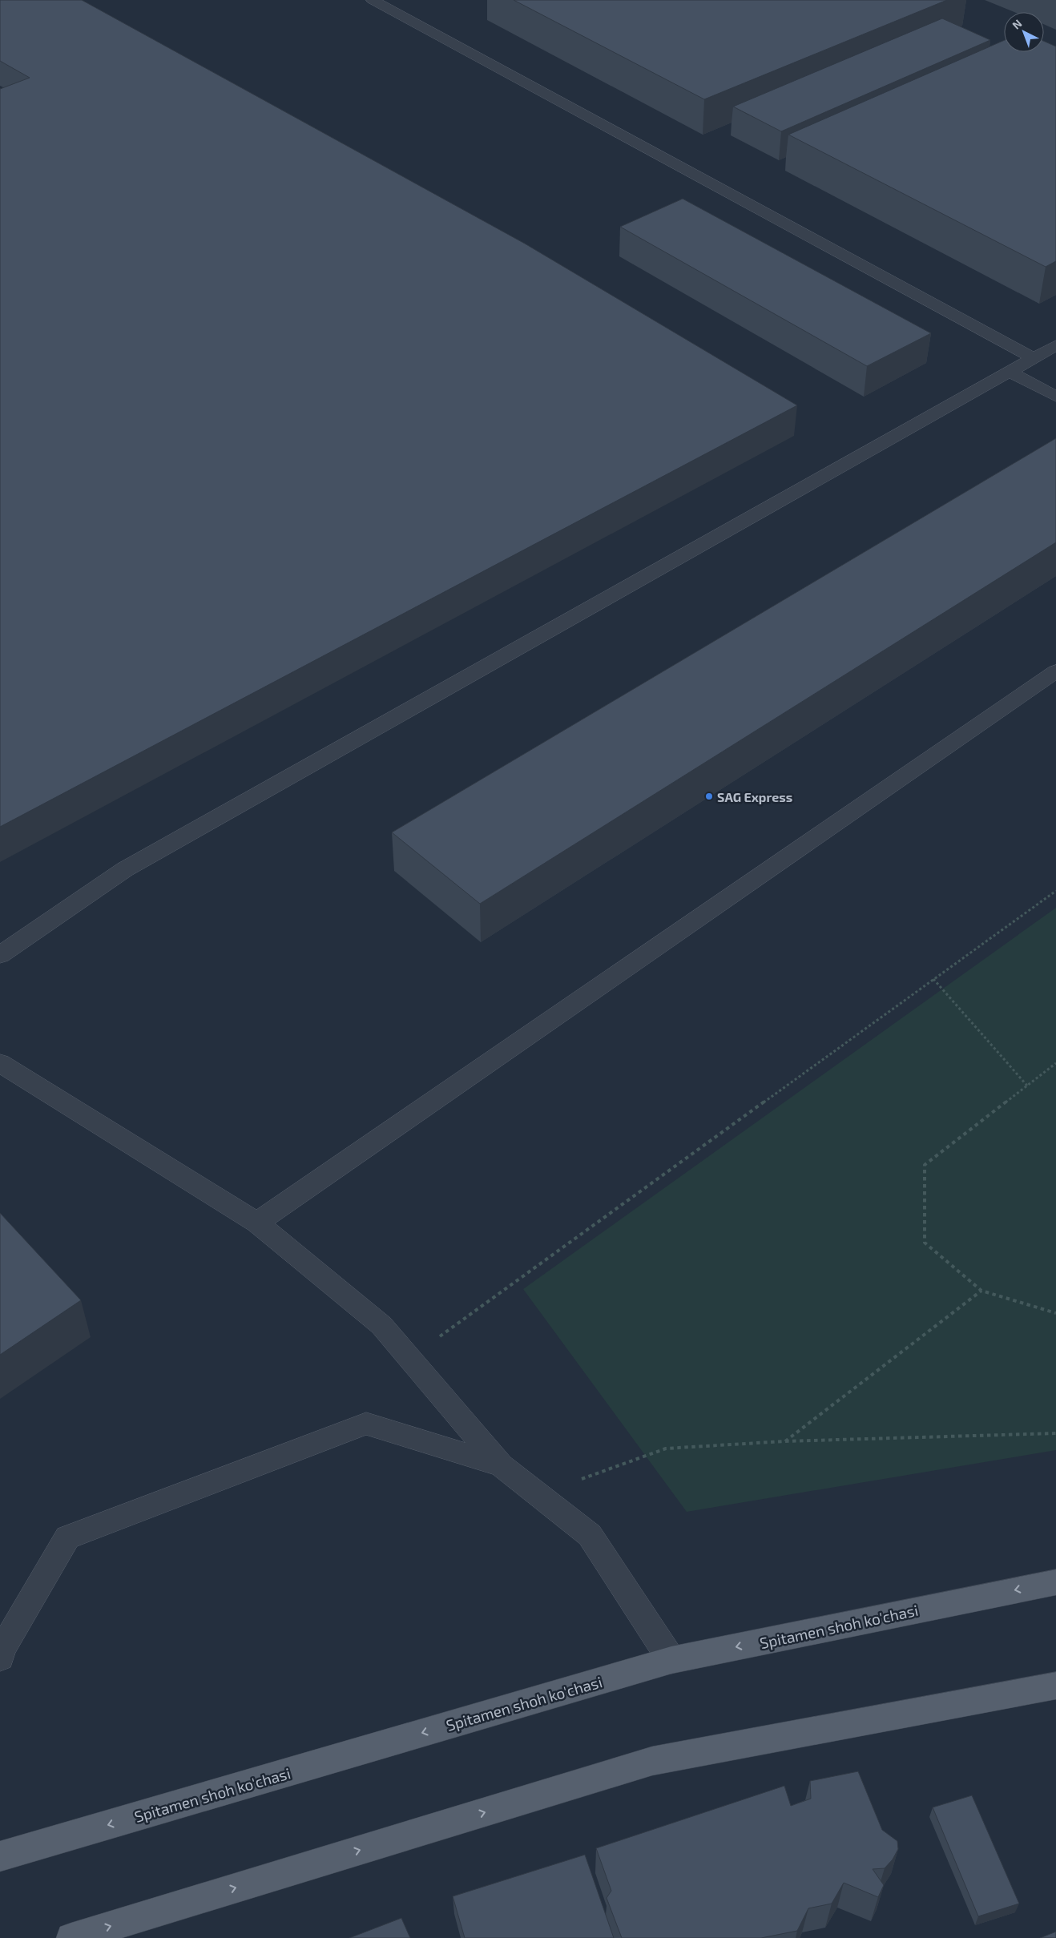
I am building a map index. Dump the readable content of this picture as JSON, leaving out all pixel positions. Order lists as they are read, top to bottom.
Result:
{
  "streets": {
    "main road": ["Spitamen shoh ko'chasi"]
  },
  "places": ["SAG Express"],
  "north": "top left"
}
